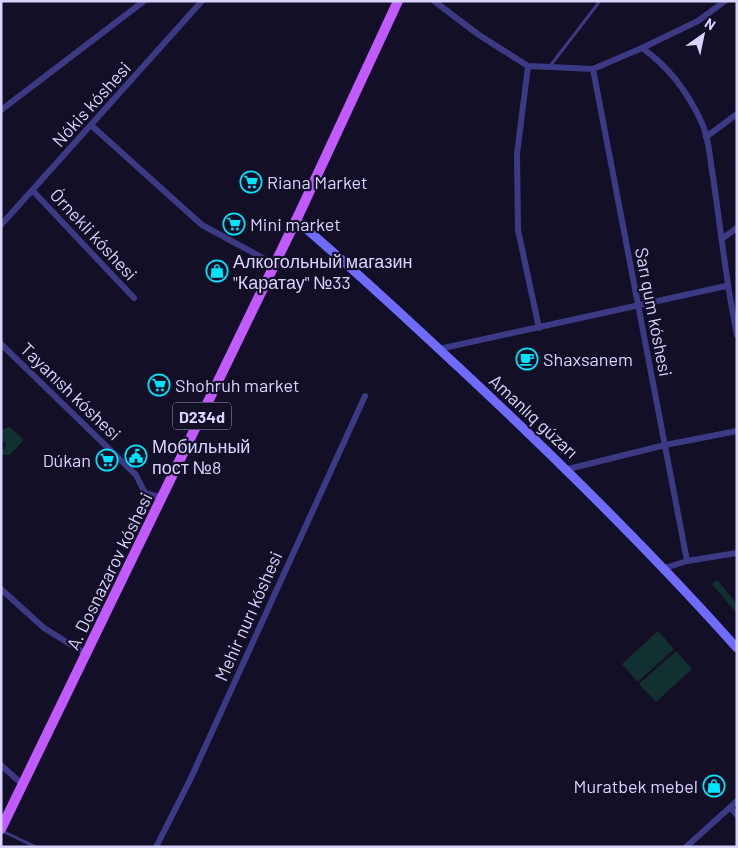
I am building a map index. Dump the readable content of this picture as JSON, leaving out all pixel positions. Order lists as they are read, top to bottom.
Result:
{
  "streets": {
    "main road": ["D234d", "A. Dosnazarov kóshesi"],
    "street": [
      "Nókis kóshesi",
      "Órnekli kóshesi",
      "Sarı qum kóshesi",
      "Tayanısh kóshesi",
      "Amanlıq gúzarı",
      "Mehir nurı kóshesi"
    ]
  },
  "crossings": [
    ["Nókis kóshesi", "Órnekli kóshesi"],
    ["Tayanısh kóshesi", "A. Dosnazarov kóshesi"],
    ["Amanlıq gúzarı", "A. Dosnazarov kóshesi"]
  ],
  "places": {
    "supermarket": [
      "Riana Market",
      "Mini market",
      "Shohruh market",
      "Dúkan"
    ],
    "shop": ["Алкогольный магазин \"Каратау\" №33", "Muratbek mebel"],
    "cafe": ["Shaxsanem"],
    "public building": ["Мобильный пост №8"]
  },
  "north": "top right"
}
